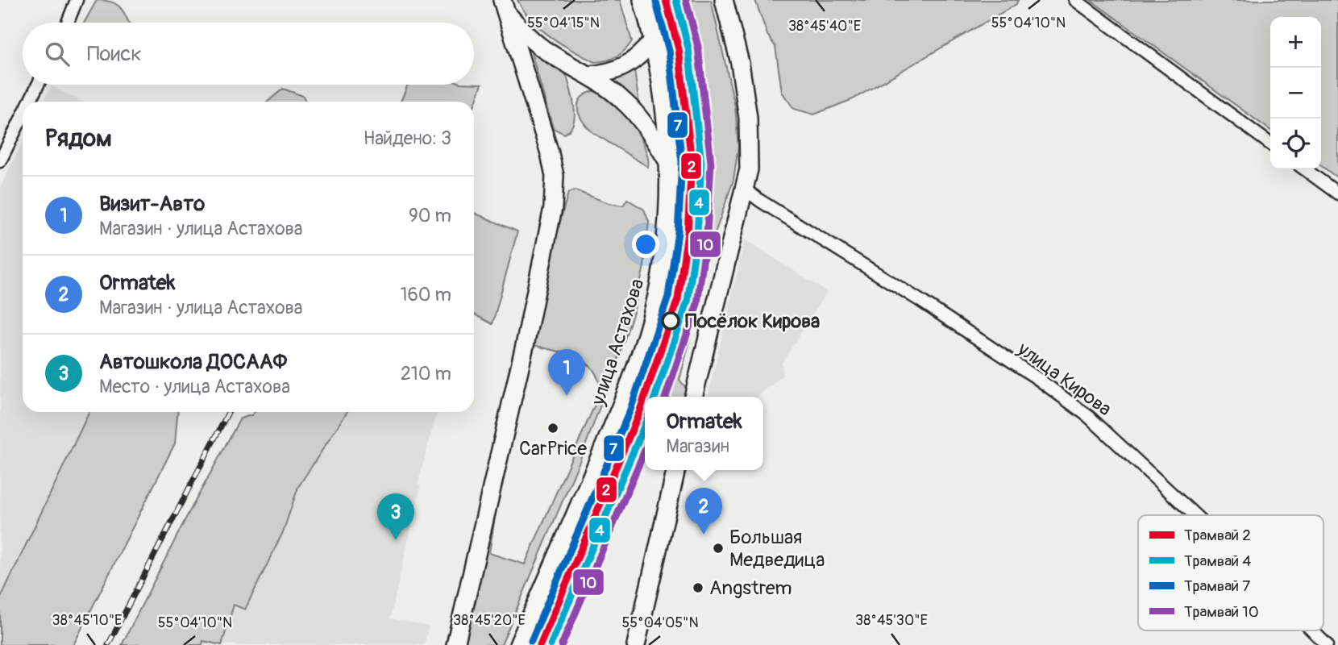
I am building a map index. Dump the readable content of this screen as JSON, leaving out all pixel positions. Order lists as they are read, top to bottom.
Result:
{
  "streets": {
    "main road": ["улица Астахова"],
    "street": ["улица Кирова"]
  },
  "places": [
    "Посёлок Кирова",
    "CarPrice",
    "Большая Медведица",
    "Angstrem"
  ],
  "lines": [
    "tram line 2",
    "tram line 4",
    "tram line 10",
    "tram line 7"
  ],
  "legend": [
    "Трамвай 2",
    "Трамвай 4",
    "Трамвай 7",
    "Трамвай 10"
  ],
  "page": {
    "map_buttons": ["+", "−"],
    "search": "Поиск",
    "heading": ["Рядом", "Найдено: 3"],
    "list": [
      {
        "mark": "1",
        "name": "Визит-Авто",
        "note": "Магазин · улица Астахова",
        "value": "90 m"
      },
      {
        "mark": "2",
        "name": "Ormatek",
        "note": "Магазин · улица Астахова",
        "value": "160 m"
      },
      {
        "mark": "3",
        "name": "Автошкола ДОСААФ",
        "note": "Место · улица Астахова",
        "value": "210 m"
      }
    ],
    "pins": ["1", "2", "3"],
    "popup": ["Ormatek", "Магазин"]
  },
  "coordinates": [
    "55°04'15\"N",
    "55°04'10\"N",
    "38°45'40\"E",
    "38°45'10\"E",
    "38°45'20\"E",
    "38°45'30\"E",
    "55°04'05\"N"
  ]
}
